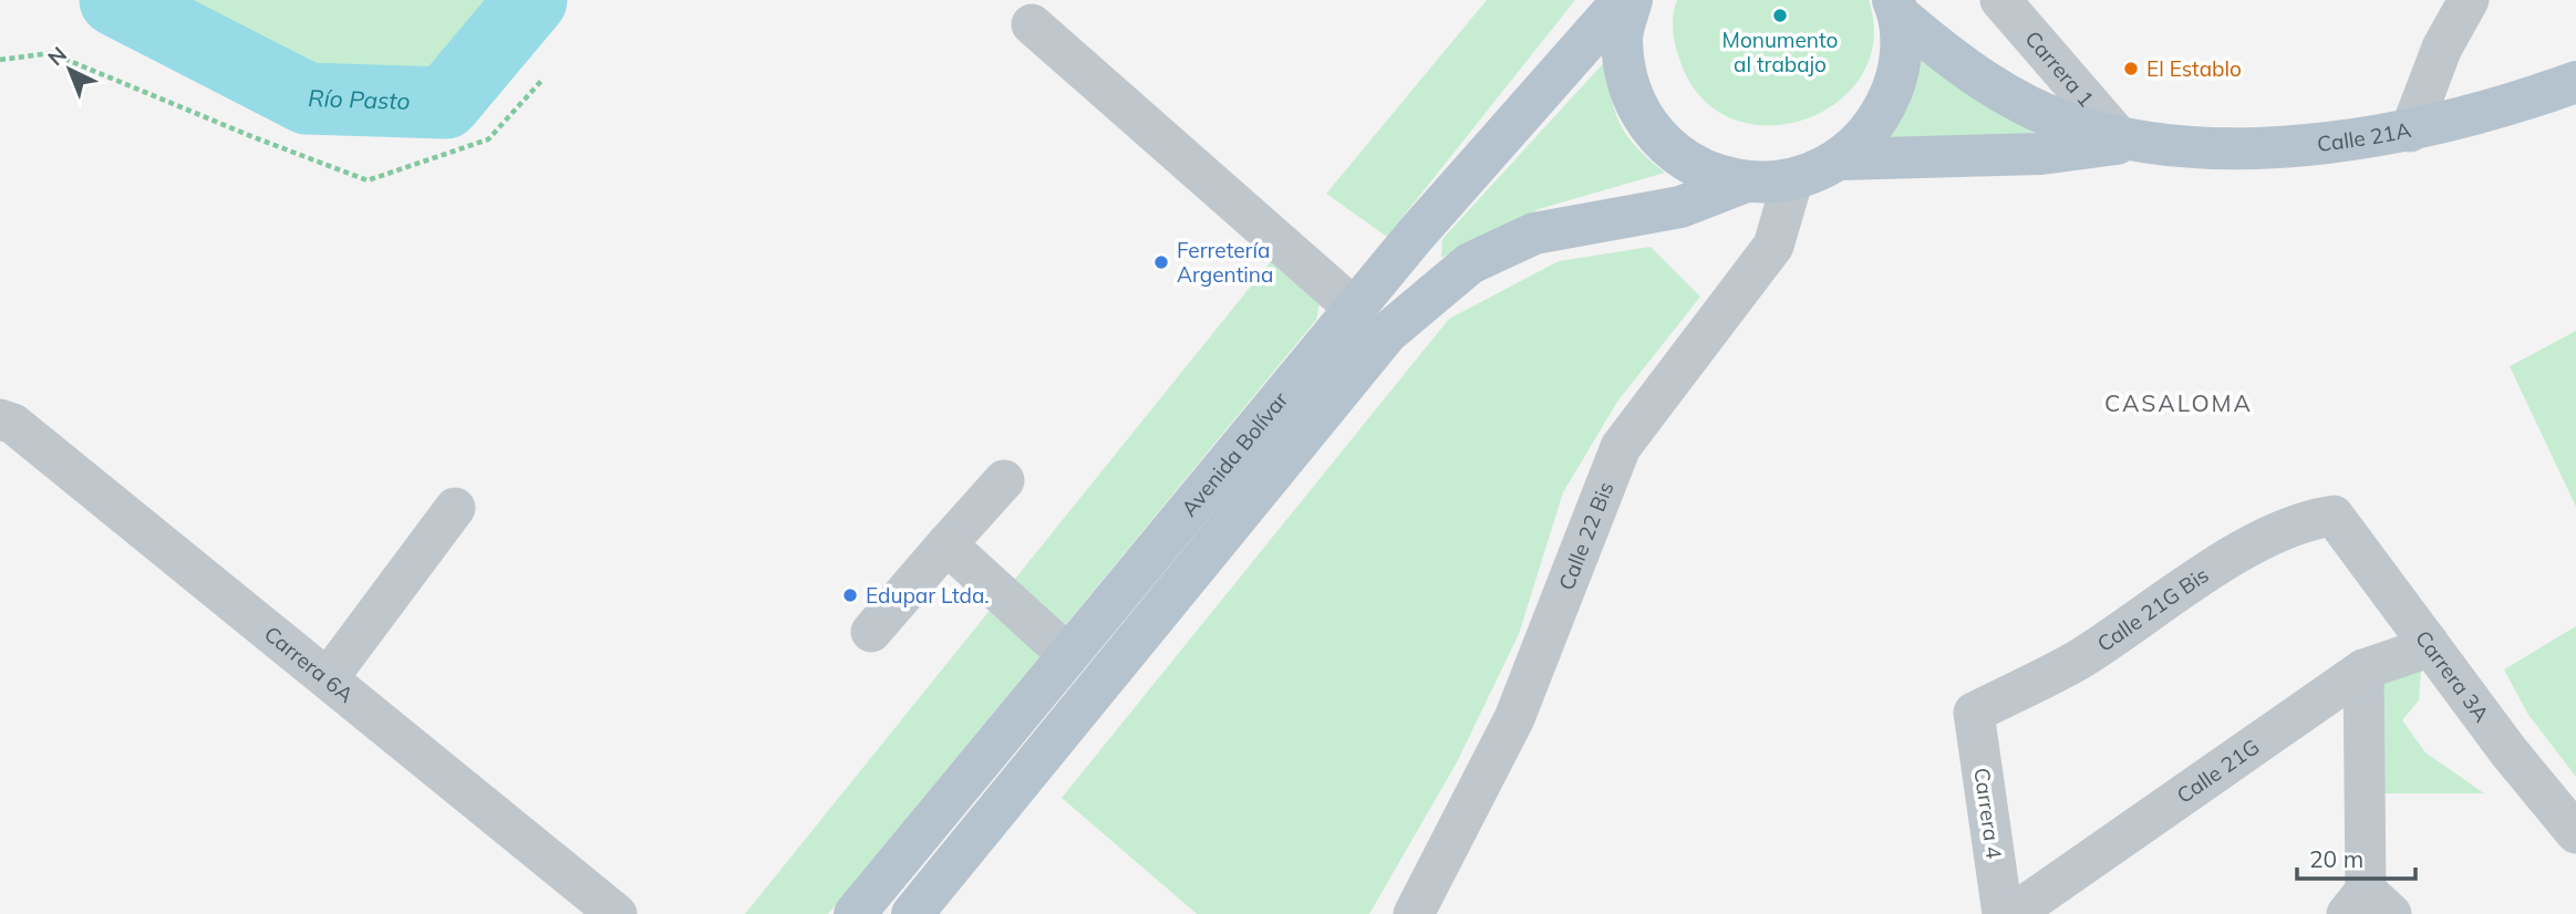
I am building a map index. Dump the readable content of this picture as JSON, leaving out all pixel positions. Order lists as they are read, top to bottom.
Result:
{
  "streets": {
    "main road": ["Calle 21A", "Avenida Bolívar"],
    "street": [
      "Carrera 1",
      "Calle 22 Bis",
      "Calle 21G Bis",
      "Carrera 6A",
      "Carrera 3A",
      "Calle 21G",
      "Carrera 4"
    ]
  },
  "crossings": [
    ["Carrera 1", "Calle 21A"],
    ["Calle 21G Bis", "Carrera 3A"],
    ["Calle 21G Bis", "Carrera 4"],
    ["Carrera 3A", "Calle 21G"]
  ],
  "districts": ["CASALOMA"],
  "water": ["Río Pasto"],
  "places": [
    "Monumento al trabajo",
    "El Establo",
    "Ferretería Argentina",
    "Edupar Ltda."
  ],
  "scale_bar": "20 m",
  "north": "top left"
}
